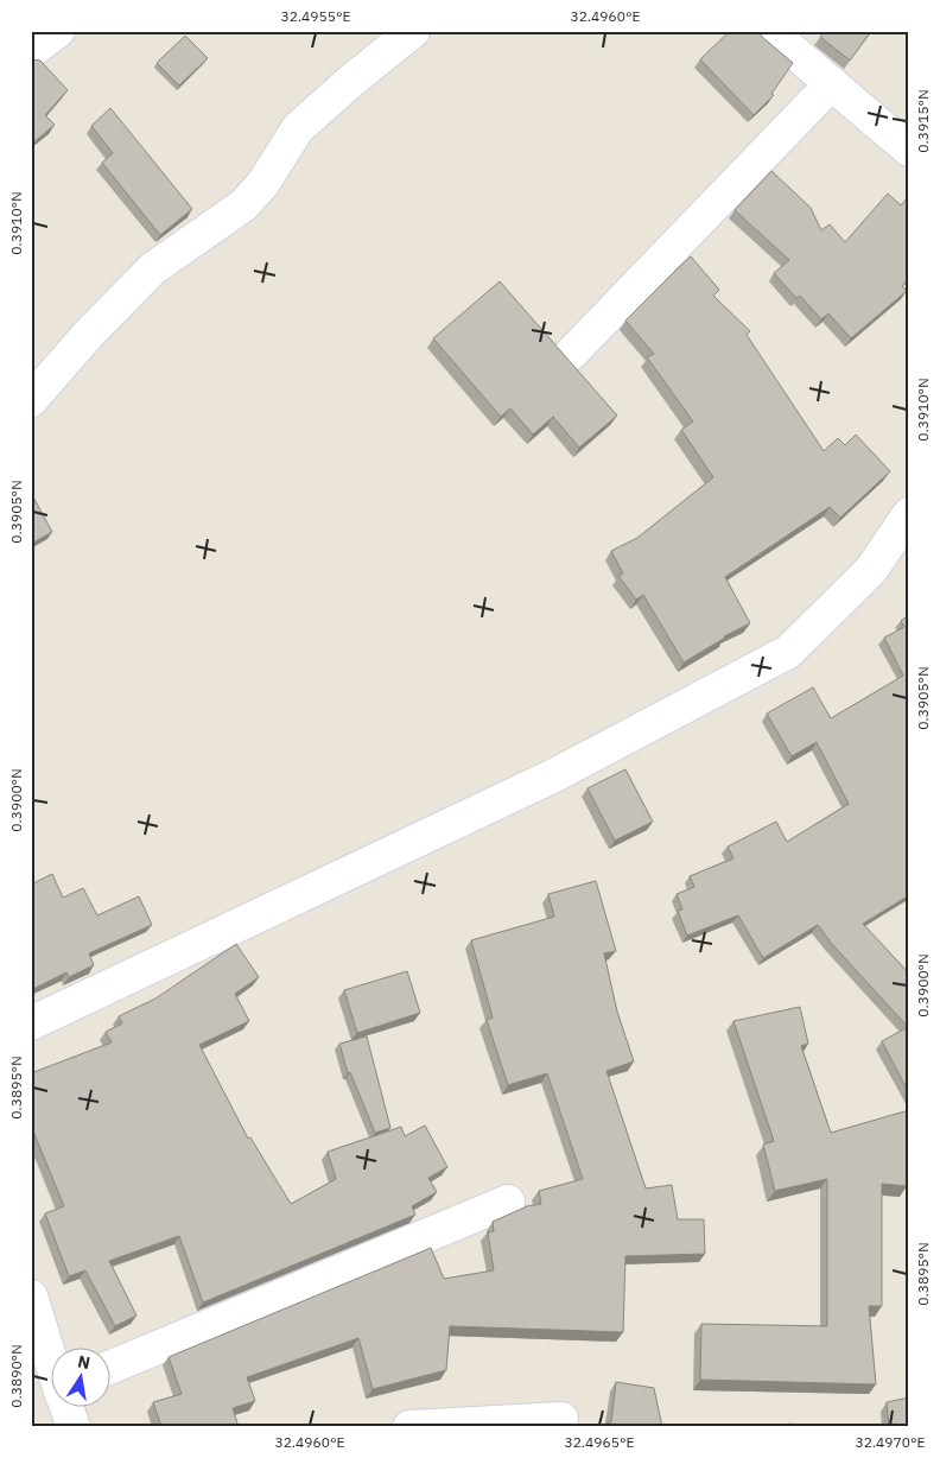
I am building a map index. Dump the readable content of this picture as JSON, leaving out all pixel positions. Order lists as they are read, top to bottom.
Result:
{
  "north": "top",
  "coordinates": [
    "32.4955°E",
    "32.4960°E",
    "0.3915°N",
    "0.3910°N",
    "0.3905°N",
    "0.3900°N",
    "0.3895°N",
    "0.3890°N",
    "32.4965°E",
    "32.4970°E"
  ]
}
